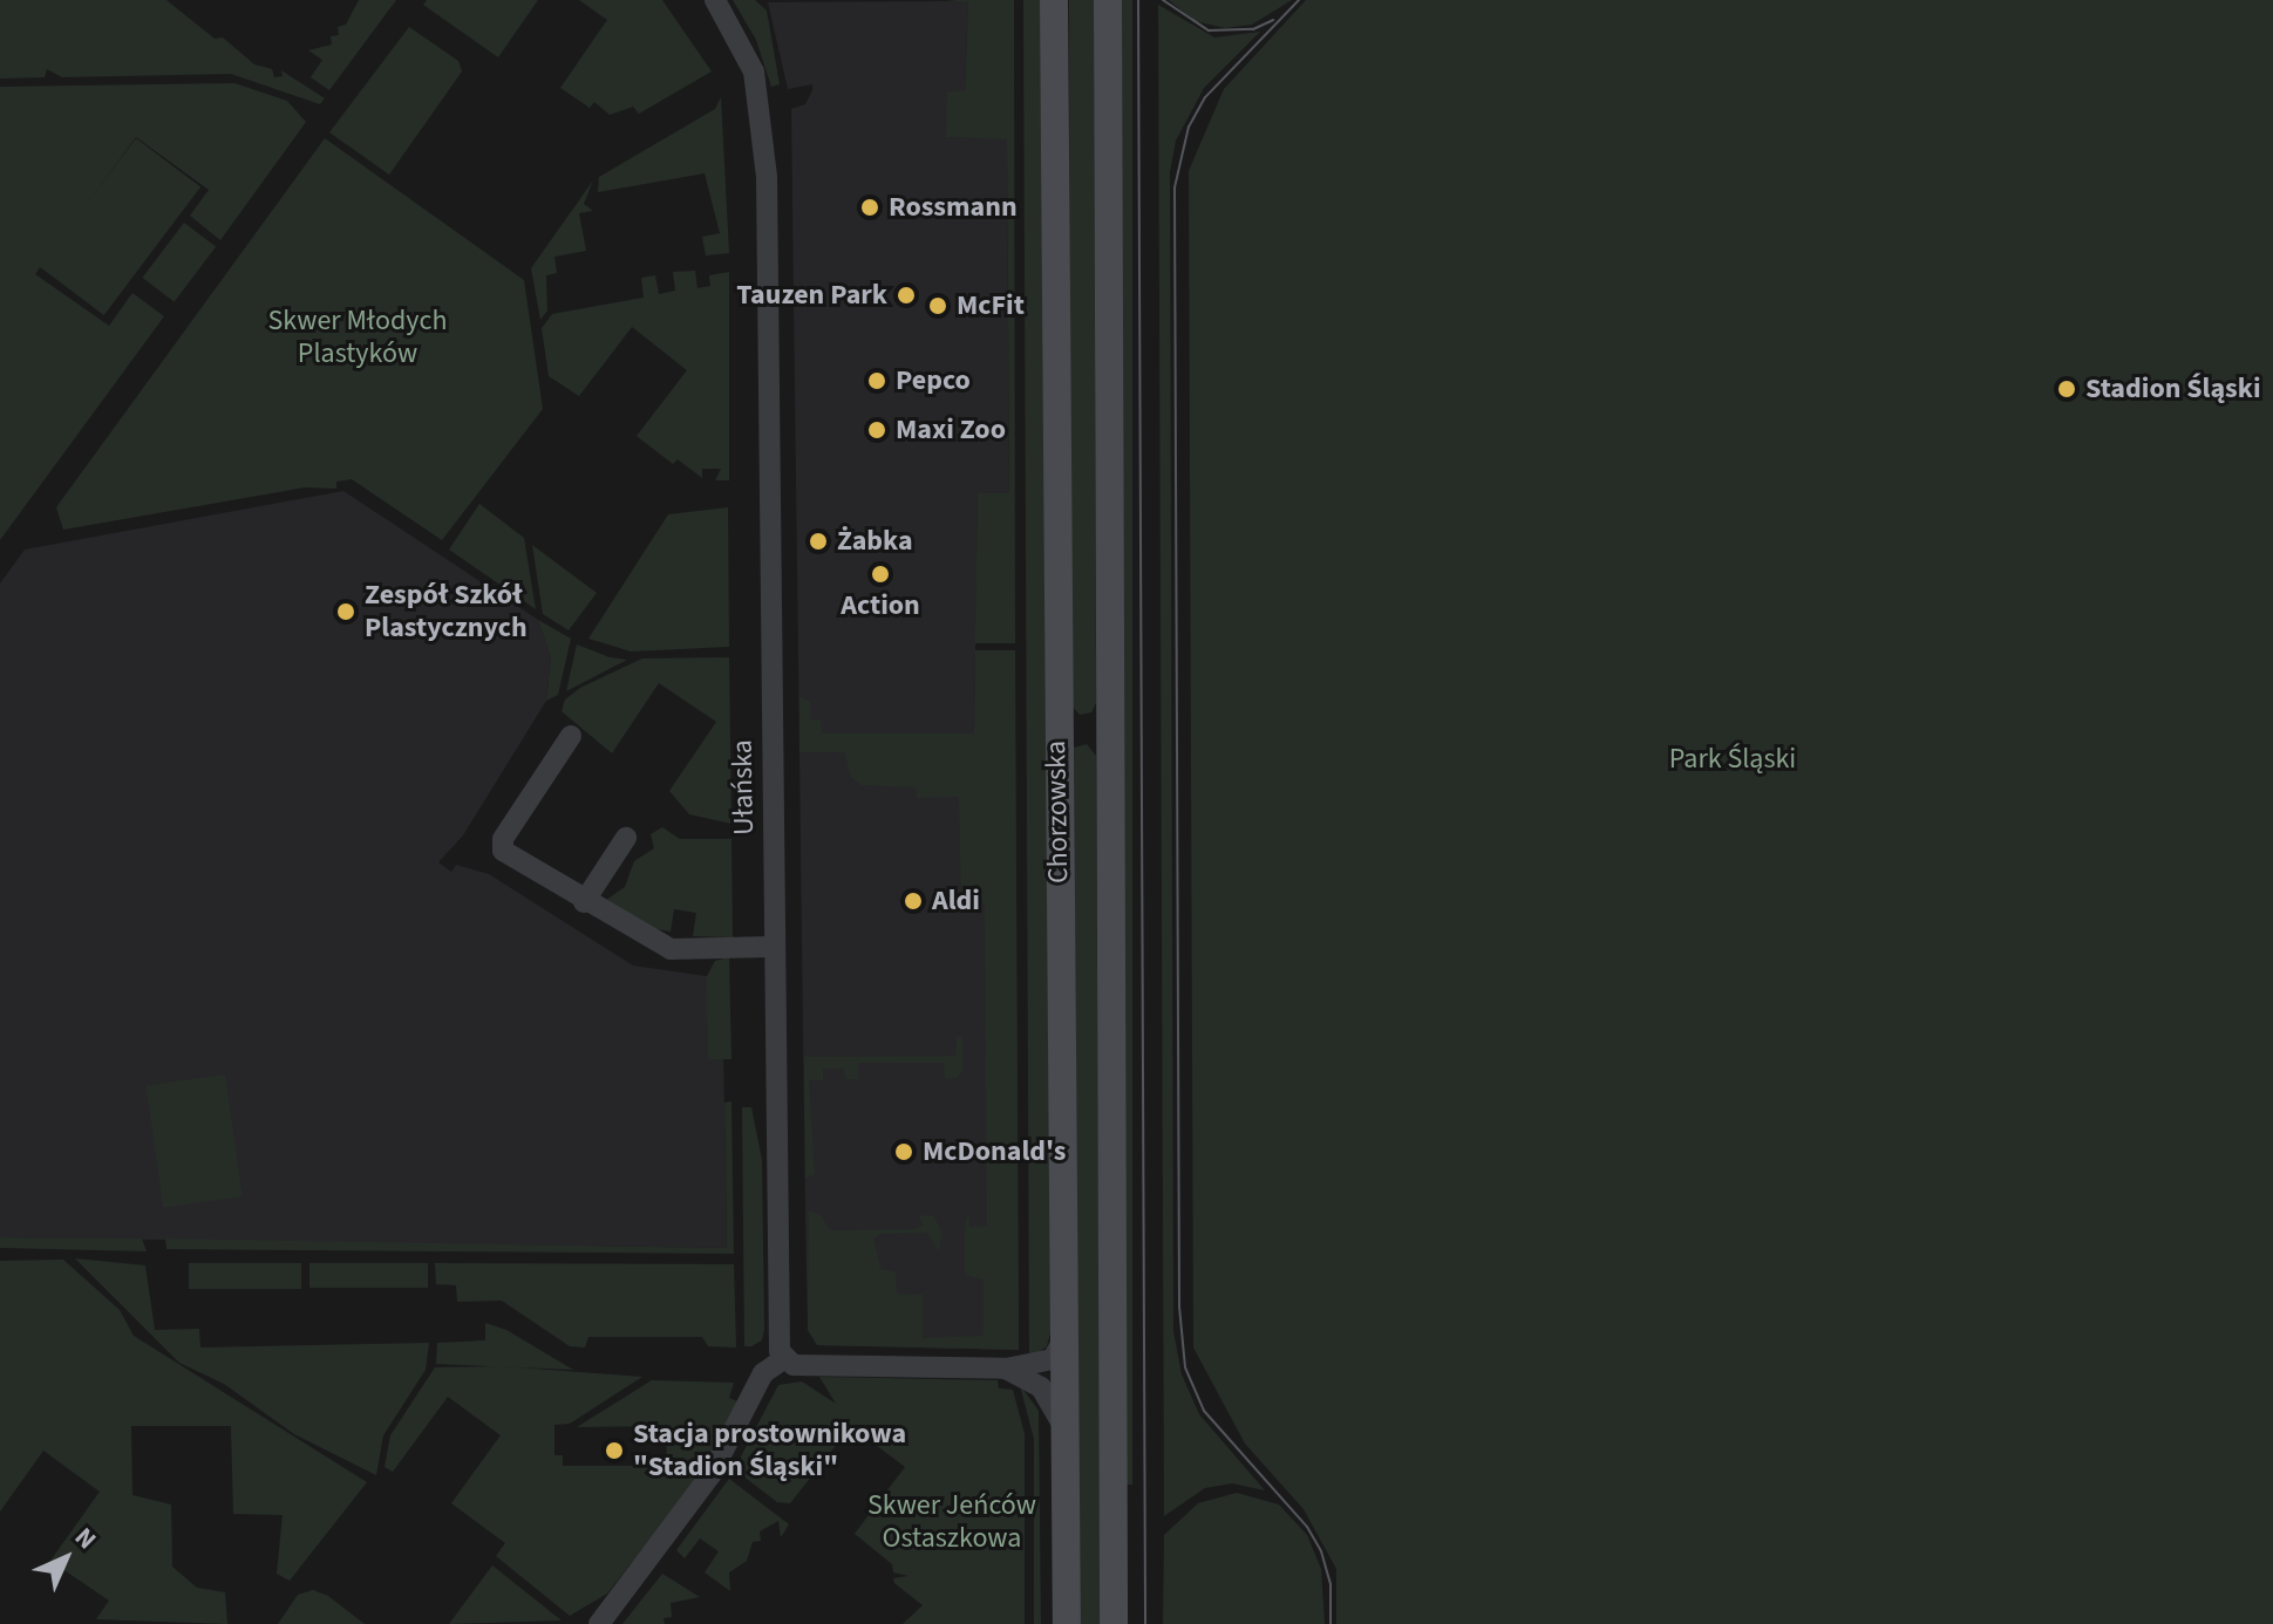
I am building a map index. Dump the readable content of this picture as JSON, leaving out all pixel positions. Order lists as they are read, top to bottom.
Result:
{
  "streets": {
    "main road": ["Chorzowska"],
    "street": ["Ułańska"]
  },
  "parks": ["Skwer Młodych Plastyków", "Park Śląski", "Skwer Jeńców Ostaszkowa"],
  "places": [
    "Rossmann",
    "Tauzen Park",
    "McFit",
    "Pepco",
    "Stadion Śląski",
    "Maxi Zoo",
    "Żabka",
    "Action",
    "Zespół Szkół Plastycznych",
    "Aldi",
    "McDonald's",
    "Stacja prostownikowa \"Stadion Śląski\""
  ],
  "north": "top right"
}
